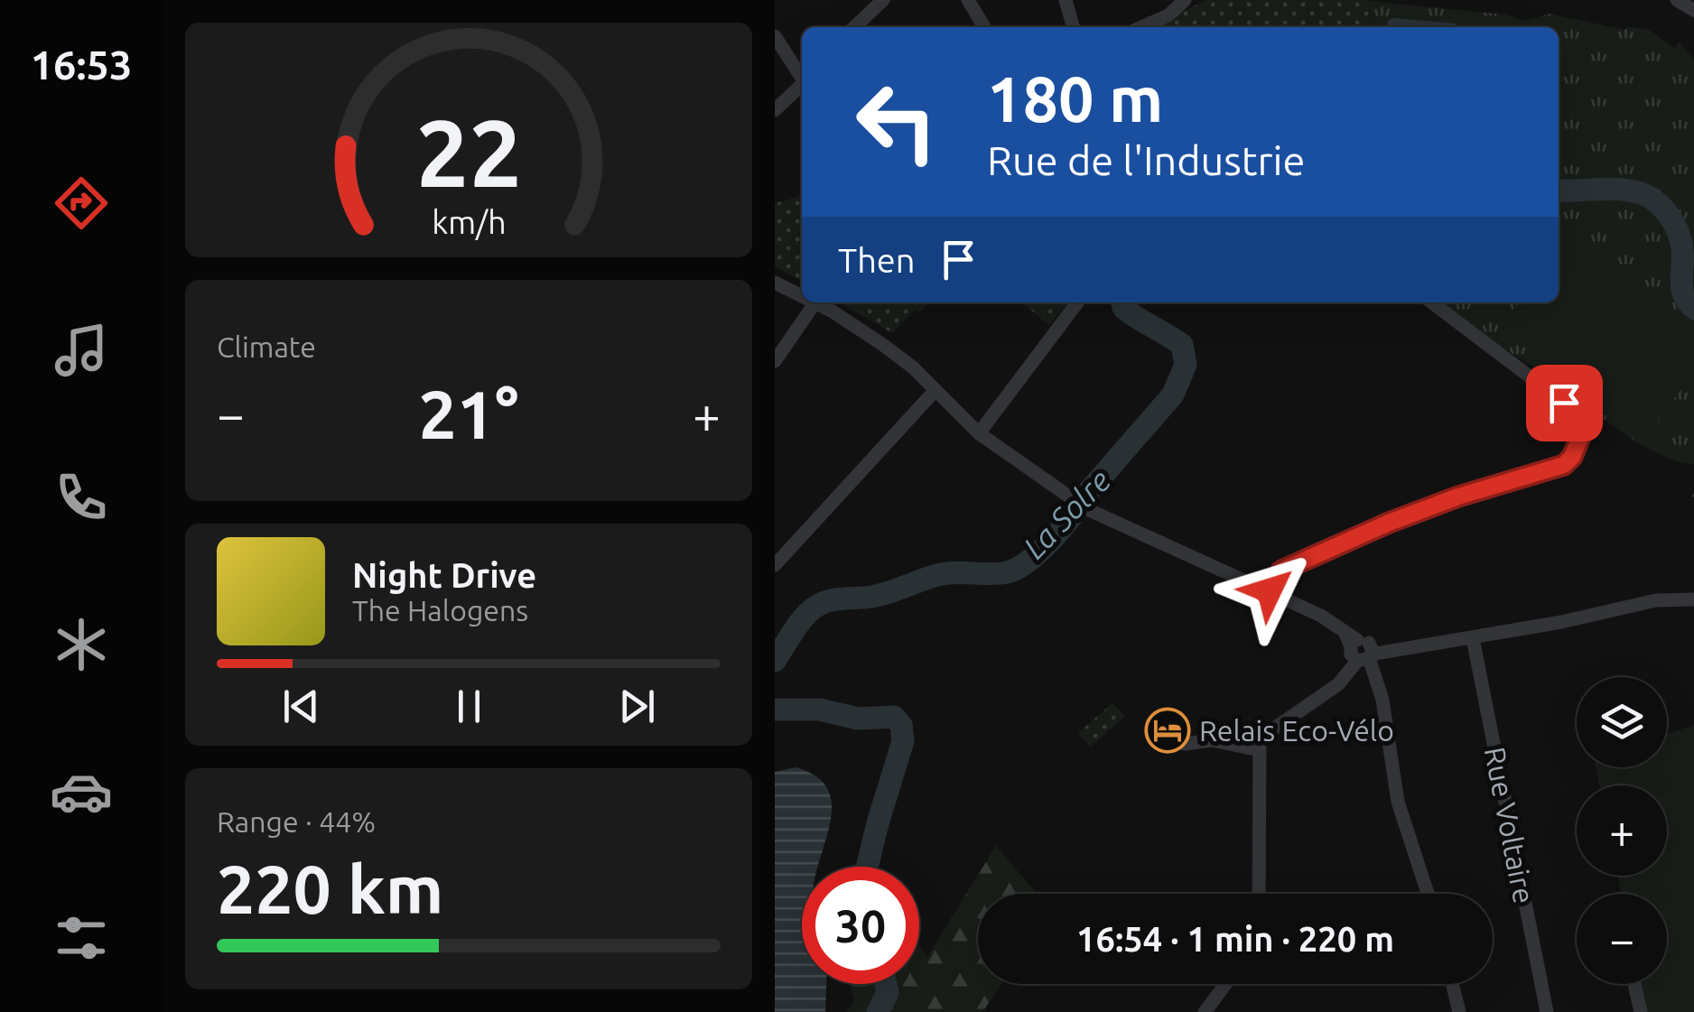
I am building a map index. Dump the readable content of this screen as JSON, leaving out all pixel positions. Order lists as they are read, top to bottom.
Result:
{
  "streets": {
    "street": ["Rue Voltaire"]
  },
  "water": ["La Solre"],
  "places": {
    "hotel": ["Relais Eco-Vélo"]
  },
  "page": {
    "tabs": "16:53",
    "turn": ["180 m", "Rue de l'Industrie"],
    "then": "Then",
    "tile": [
      "Climate",
      ["Range · 44%", "220 km"]
    ],
    "heat": ["−", "21°", "+"],
    "song": ["Night Drive", "The Halogens"],
    "map_buttons": ["+", "−"],
    "limit": "30",
    "trip": "16:54 · 1 min · 220 m",
    "gauge": ["22", "km/h"]
  }
}
